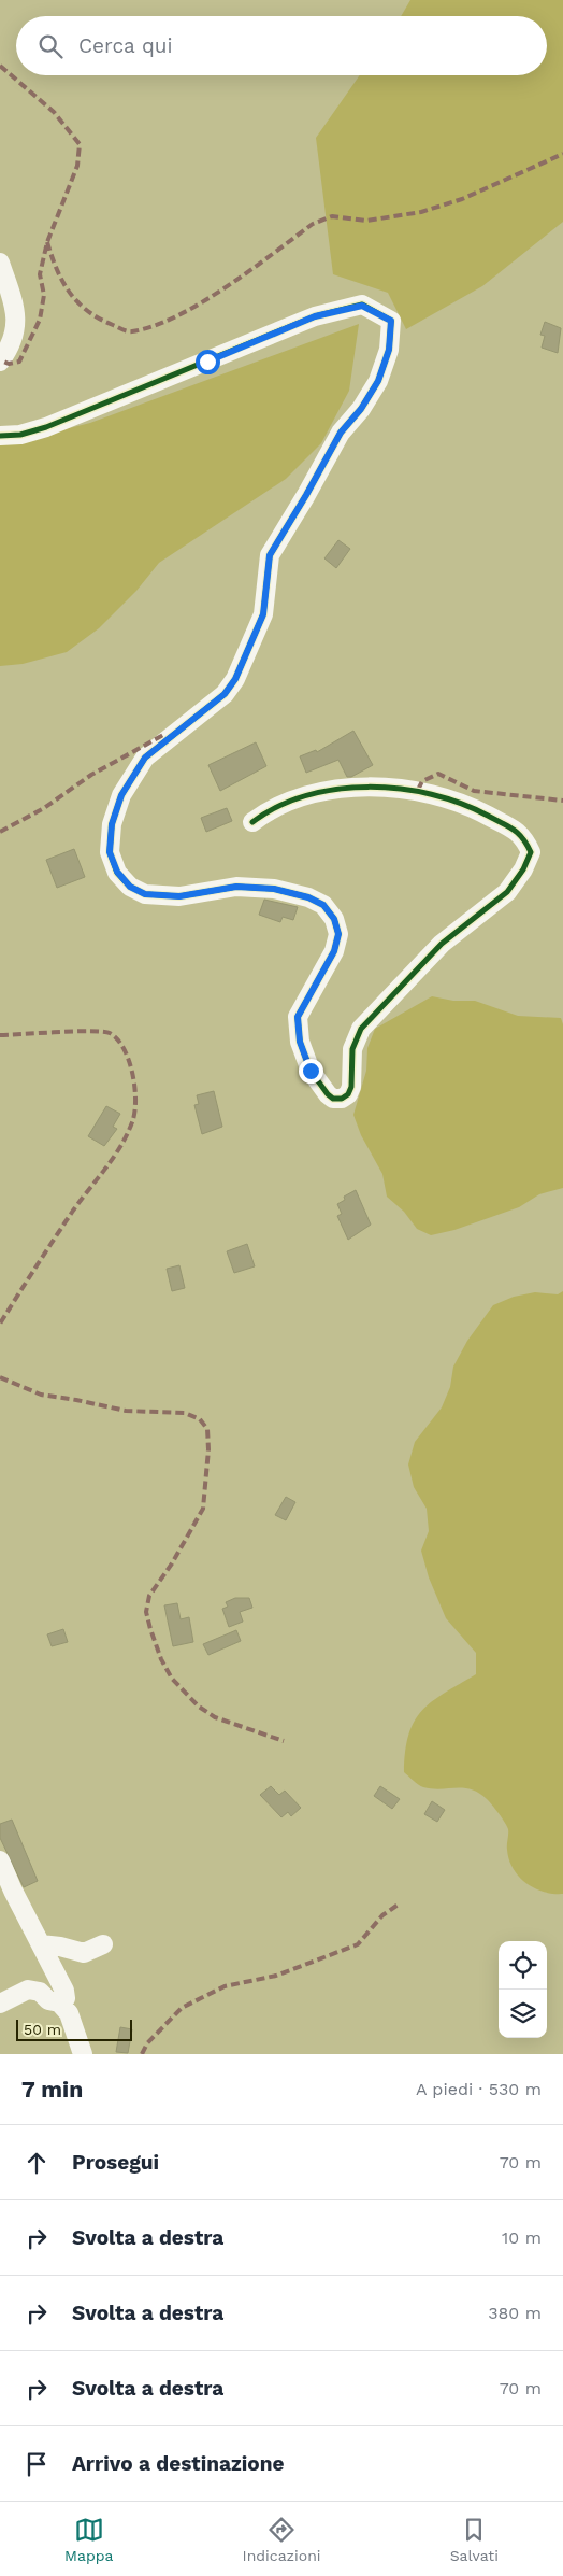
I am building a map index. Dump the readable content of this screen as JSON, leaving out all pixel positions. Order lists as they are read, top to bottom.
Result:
{
  "scale_bar": "50 m",
  "page": {
    "search": "Cerca qui",
    "scale": "50 m",
    "heading": ["7 min", "A piedi · 530 m"],
    "list": [
      ["Prosegui", "70 m"],
      ["Svolta a destra", "10 m"],
      ["Svolta a destra", "380 m"],
      ["Svolta a destra", "70 m"],
      "Arrivo a destinazione"
    ],
    "nav": ["Mappa", "Indicazioni", "Salvati"]
  }
}
